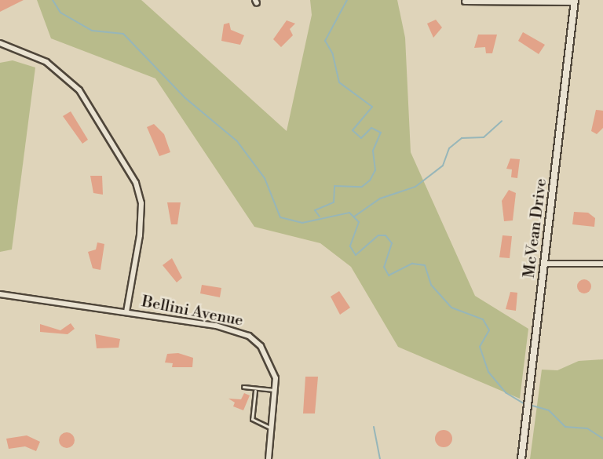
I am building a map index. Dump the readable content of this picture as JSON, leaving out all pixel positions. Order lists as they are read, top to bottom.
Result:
{
  "streets": {
    "main road": ["McVean Drive"],
    "street": ["Bellini Avenue"]
  }
}
